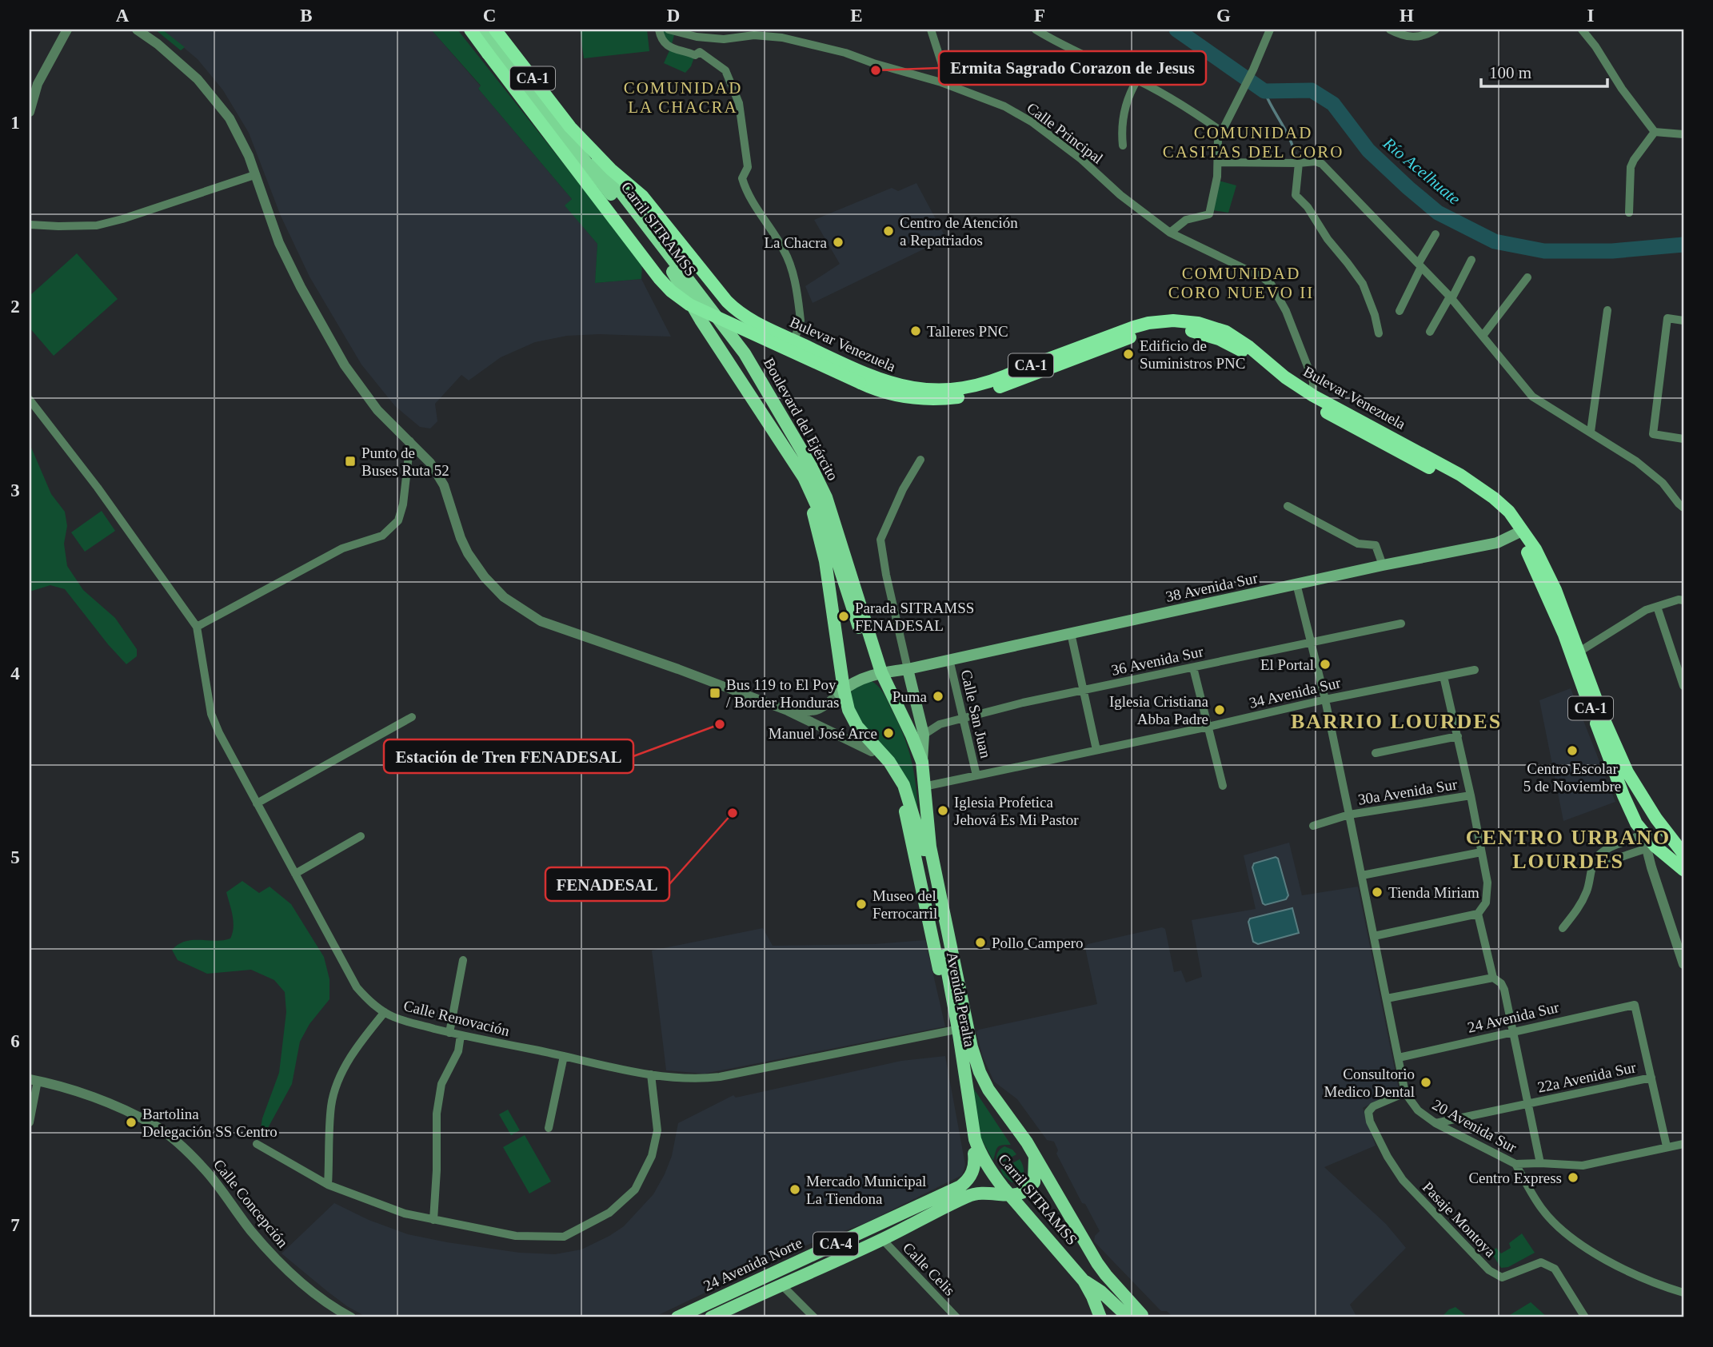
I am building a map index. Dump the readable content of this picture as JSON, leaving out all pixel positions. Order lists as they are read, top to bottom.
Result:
{
  "streets": {
    "highway": ["CA-1", "Bulevar Venezuela", "Boulevard del Ejército"],
    "main road": [
      "Carril SITRAMSS",
      "38 Avenida Sur",
      "Avenida Peralta",
      "CA-4",
      "24 Avenida Norte"
    ],
    "street": [
      "Calle Principal",
      "36 Avenida Sur",
      "34 Avenida Sur",
      "Calle San Juan",
      "30a Avenida Sur",
      "24 Avenida Sur",
      "Calle Renovación",
      "22a Avenida Sur",
      "20 Avenida Sur",
      "Calle Concepción",
      "Pasaje Montoya",
      "Calle Celis"
    ]
  },
  "crossings": [
    ["Calle Principal", "Bulevar Venezuela"],
    ["Carril SITRAMSS", "Boulevard del Ejército"],
    ["Carril SITRAMSS", "Avenida Peralta"],
    ["Carril SITRAMSS", "Calle Renovación"],
    ["Carril SITRAMSS", "24 Avenida Norte"],
    ["Bulevar Venezuela", "Boulevard del Ejército"],
    ["Bulevar Venezuela", "38 Avenida Sur"],
    ["Boulevard del Ejército", "Avenida Peralta"],
    ["38 Avenida Sur", "Calle San Juan"],
    ["38 Avenida Sur", "Avenida Peralta"],
    ["36 Avenida Sur", "Calle San Juan"],
    ["36 Avenida Sur", "Avenida Peralta"],
    ["34 Avenida Sur", "Calle San Juan"],
    ["34 Avenida Sur", "Avenida Peralta"],
    ["Avenida Peralta", "Calle Renovación"],
    ["Avenida Peralta", "24 Avenida Norte"],
    ["24 Avenida Sur", "22a Avenida Sur"],
    ["22a Avenida Sur", "20 Avenida Sur"],
    ["20 Avenida Sur", "Pasaje Montoya"],
    ["24 Avenida Norte", "Calle Celis"]
  ],
  "districts": [
    "COMUNIDAD LA CHACRA",
    "COMUNIDAD CASITAS DEL CORO",
    "COMUNIDAD CORO NUEVO II",
    "BARRIO LOURDES",
    "CENTRO URBANO LOURDES"
  ],
  "water": ["Río Acelhuate"],
  "places": {
    "other": [
      "Ermita Sagrado Corazon de Jesus",
      "Centro de Atención a Repatriados",
      "La Chacra",
      "Talleres PNC",
      "Edificio de Suministros PNC",
      "Parada SITRAMSS FENADESAL",
      "El Portal",
      "Puma",
      "Iglesia Cristiana Abba Padre",
      "Estación de Tren FENADESAL",
      "Manuel José Arce",
      "Centro Escolar 5 de Noviembre",
      "Iglesia Profetica Jehová Es Mi Pastor",
      "FENADESAL",
      "Tienda Miriam",
      "Museo del Ferrocarril",
      "Pollo Campero",
      "Consultorio Medico Dental",
      "Bartolina Delegación SS Centro",
      "Centro Express",
      "Mercado Municipal La Tiendona"
    ],
    "transit": ["Punto de Buses Ruta 52", "Bus 119 to El Poy / Border Honduras"]
  },
  "scale_bar": "100 m",
  "grid": {
    "columns": [
      "A",
      "B",
      "C",
      "D",
      "E",
      "F",
      "G",
      "H",
      "I"
    ],
    "rows": [
      "1",
      "2",
      "3",
      "4",
      "5",
      "6",
      "7"
    ]
  }
}
